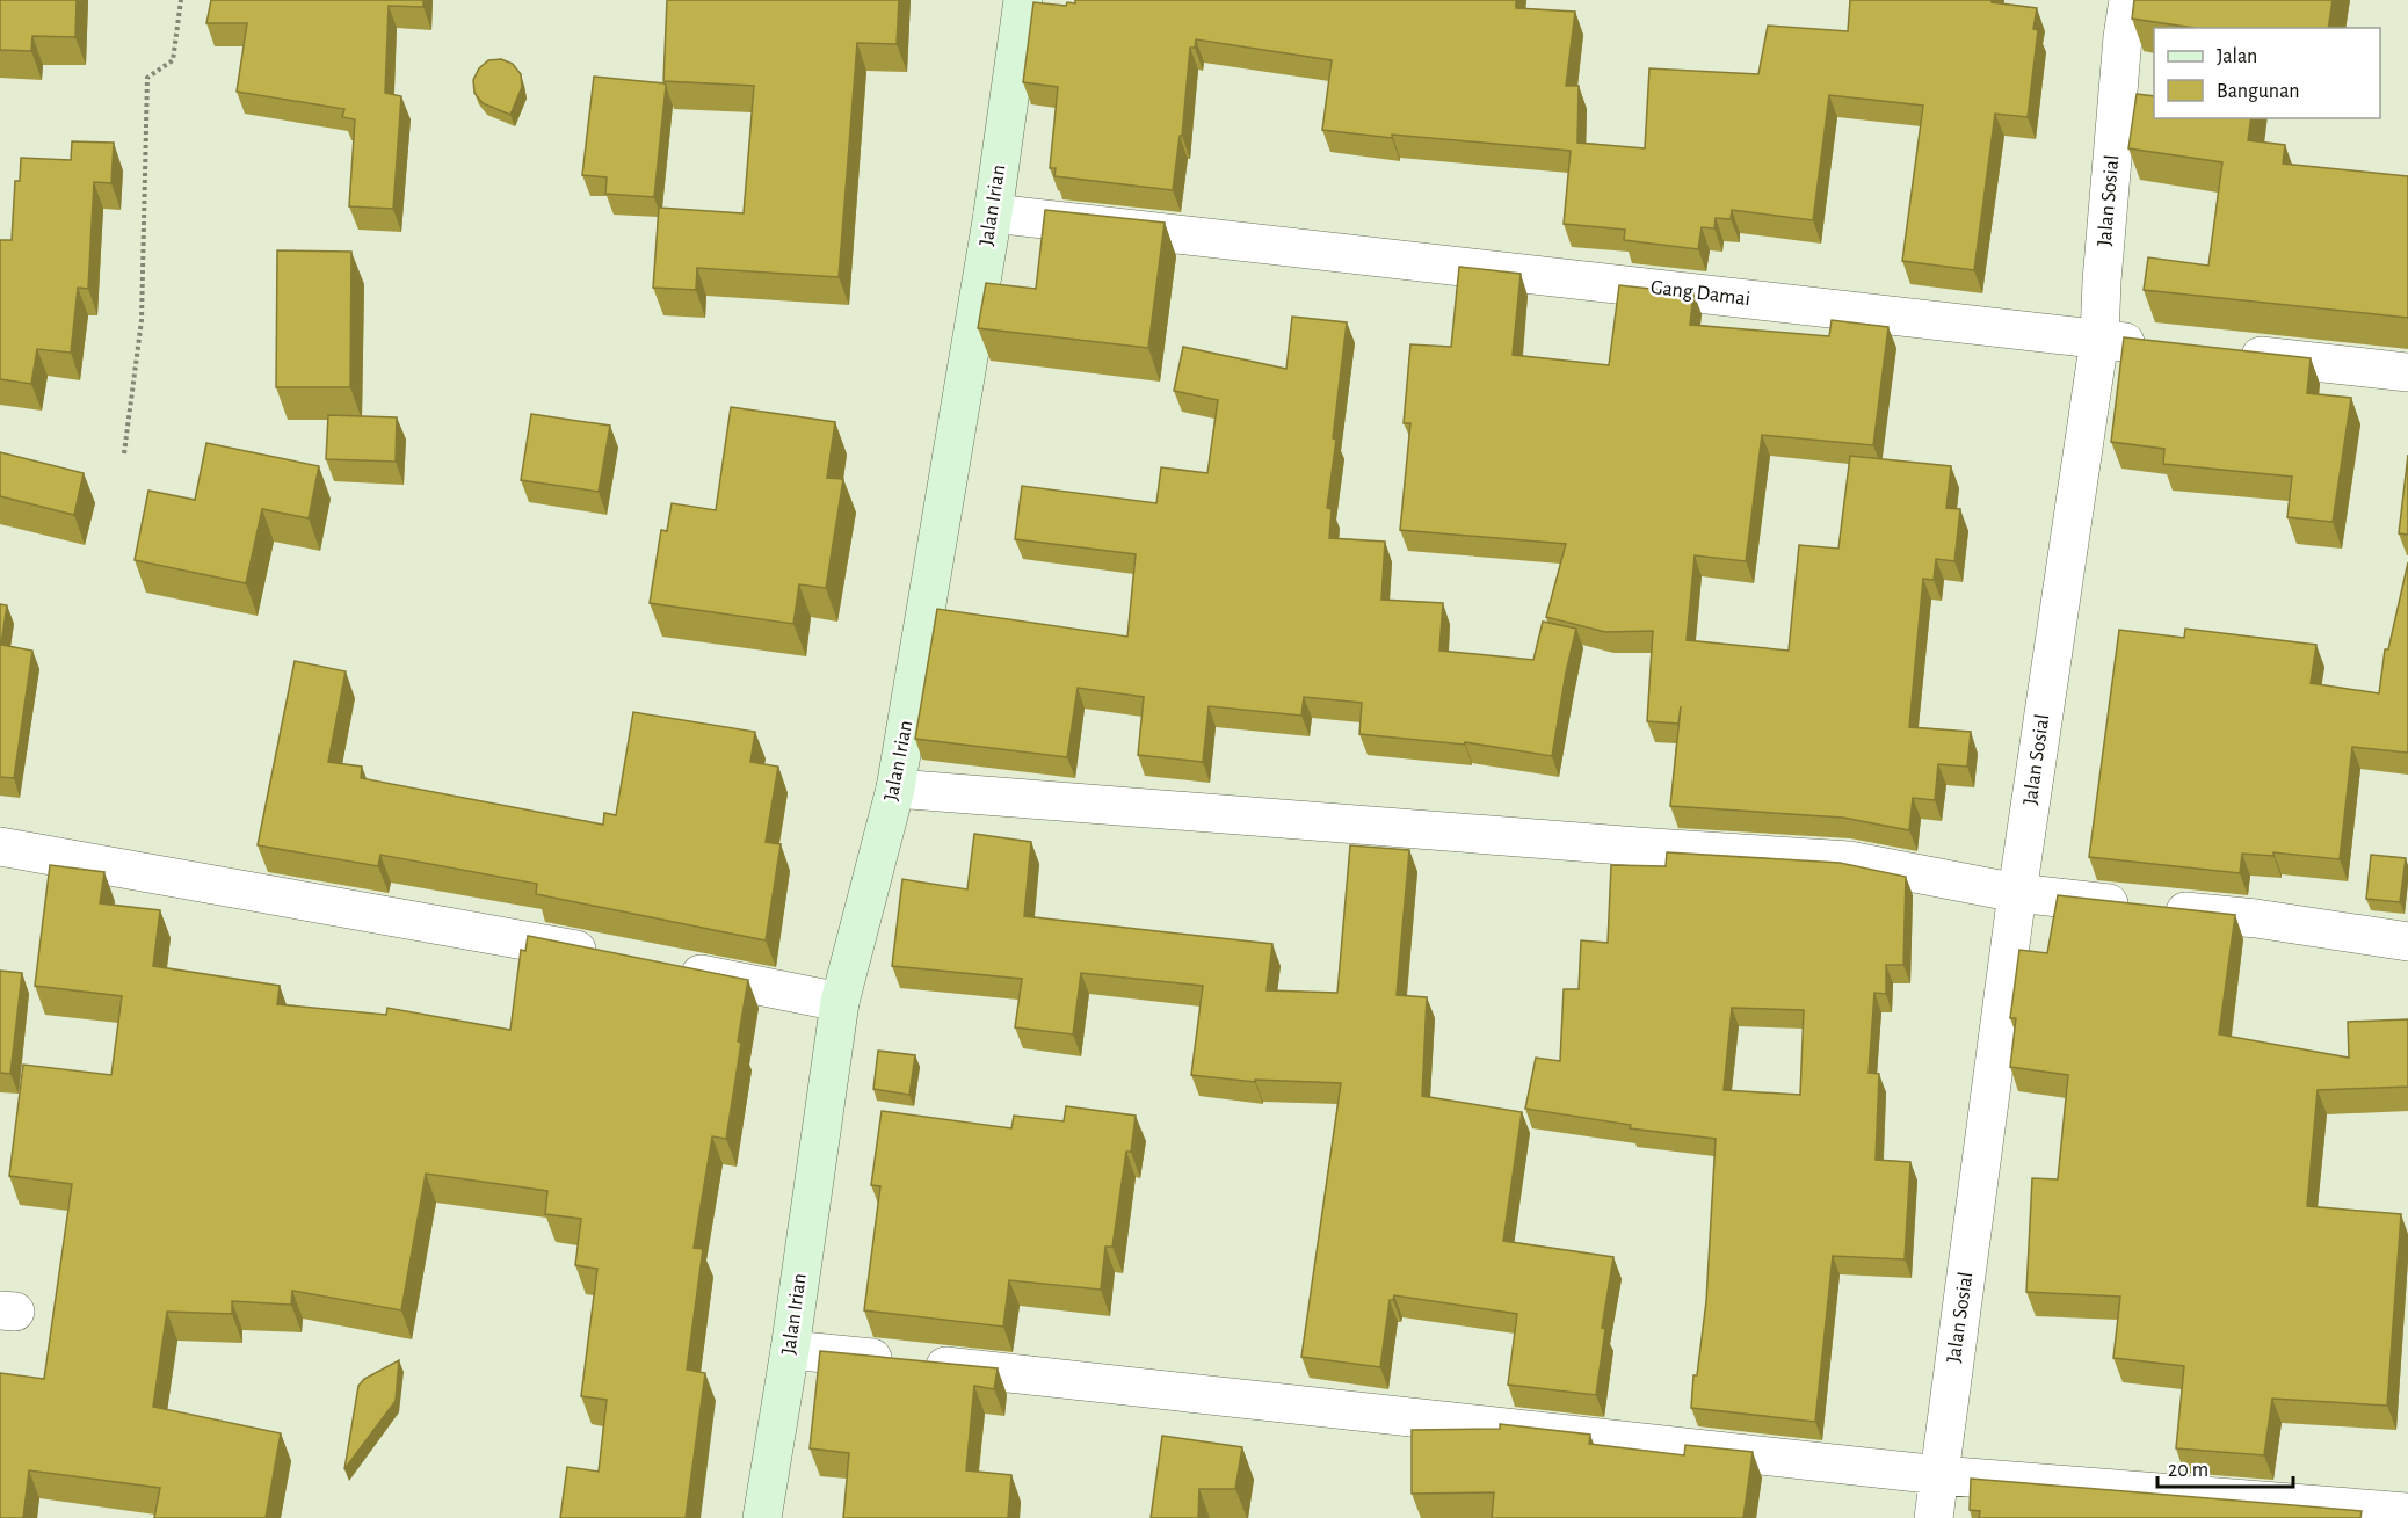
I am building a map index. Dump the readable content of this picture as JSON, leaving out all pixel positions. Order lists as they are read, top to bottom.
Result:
{
  "streets": {
    "main road": ["Jalan Irian"],
    "street": ["Jalan Sosial", "Gang Damai"]
  },
  "crossings": [
    ["Jalan Sosial", "Gang Damai"],
    ["Jalan Irian", "Gang Damai"]
  ],
  "legend": ["Jalan", "Bangunan"],
  "scale_bar": "20 m"
}
